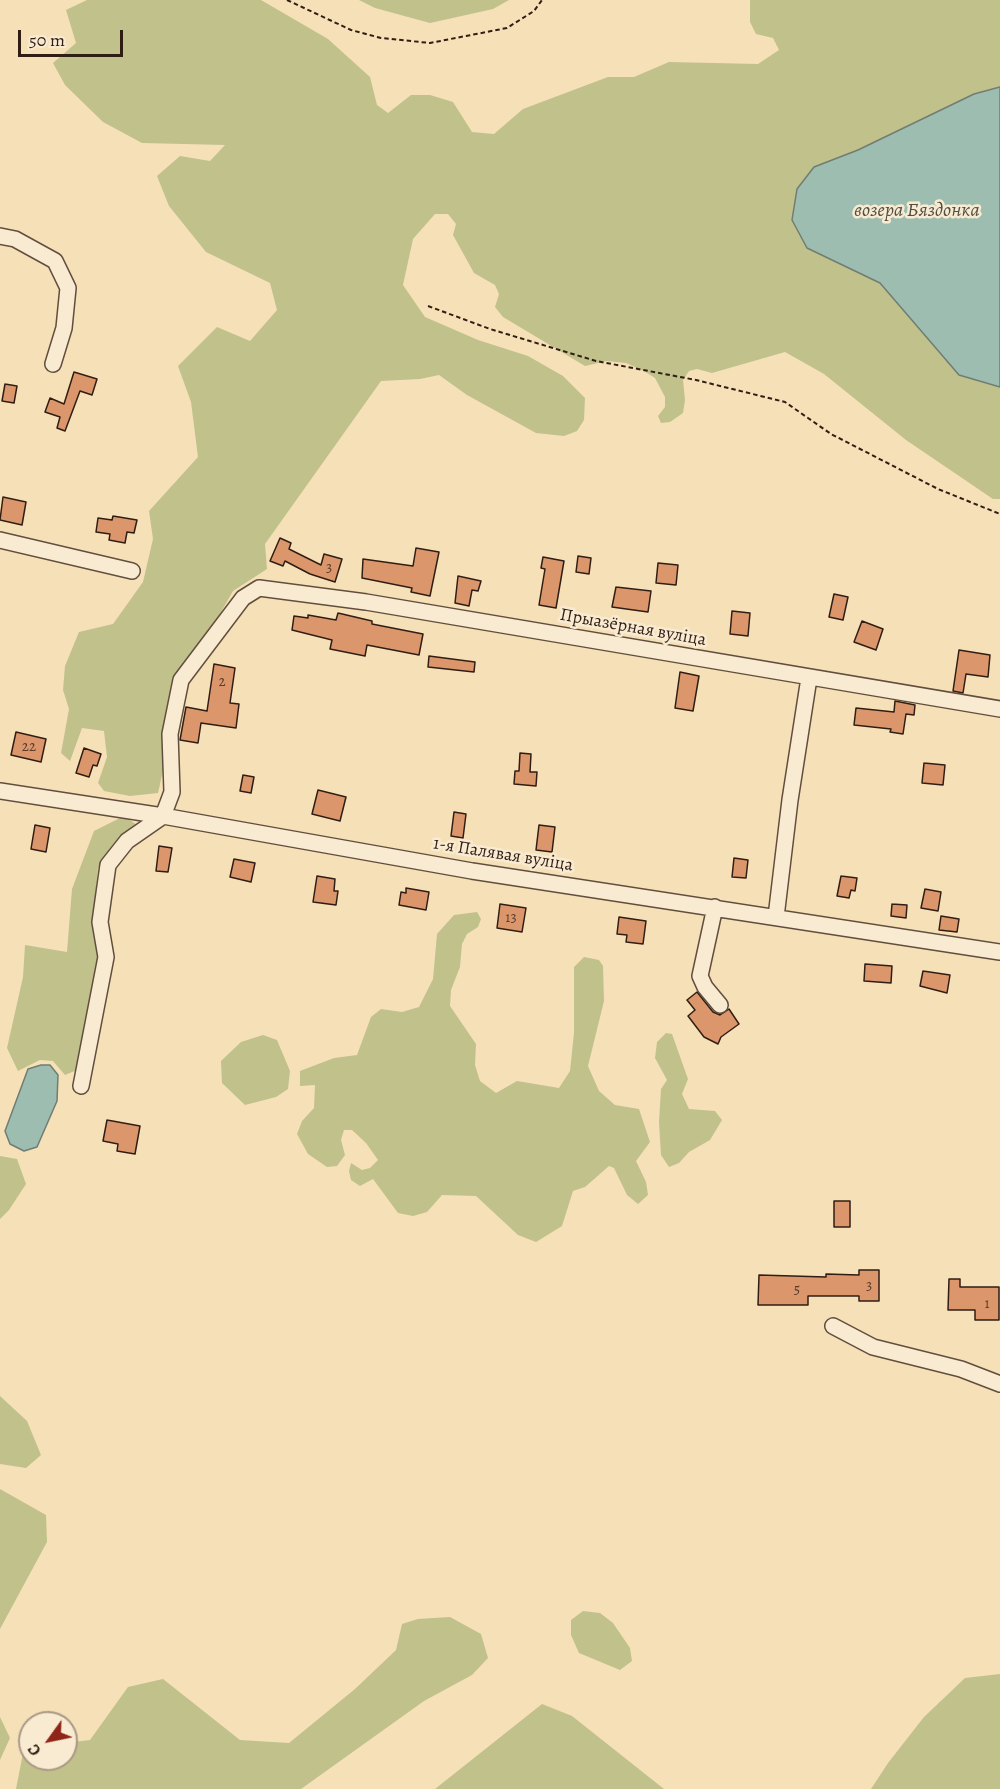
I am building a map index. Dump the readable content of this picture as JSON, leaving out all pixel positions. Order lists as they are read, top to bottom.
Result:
{
  "streets": {
    "street": ["Прыазёрная вуліца", "1-я Палявая вуліца"]
  },
  "crossings": [
    ["Прыазёрная вуліца", "1-я Палявая вуліца"]
  ],
  "water": ["возера Бяздонка"],
  "house_numbers": [
    "3",
    "2",
    "22",
    "13",
    "3",
    "5",
    "1"
  ],
  "scale_bar": "50 m",
  "north": "bottom left"
}
